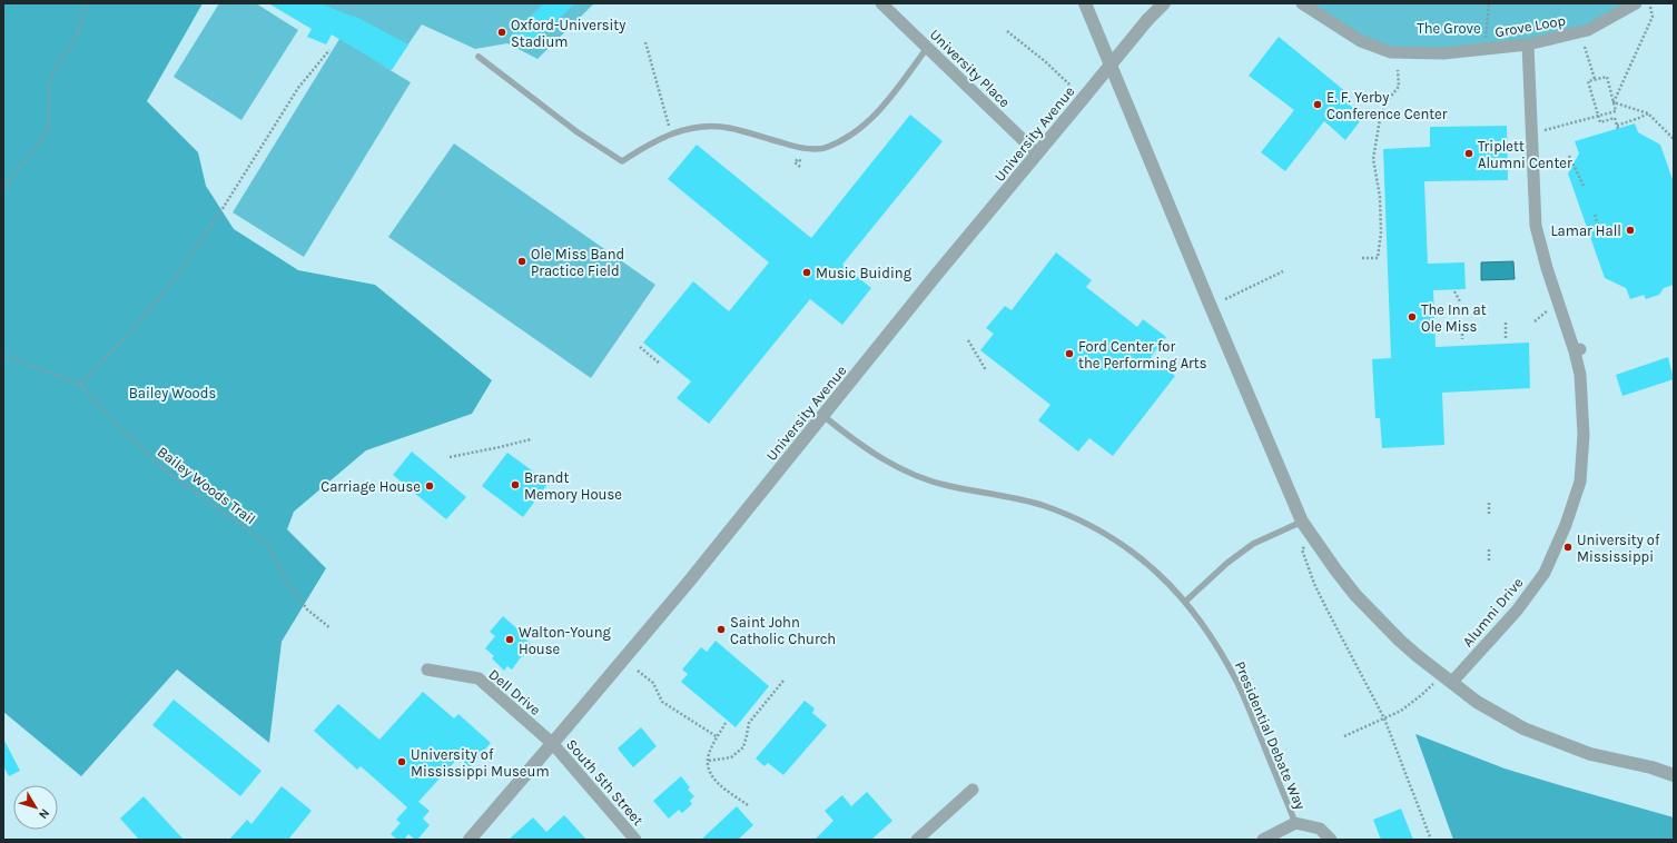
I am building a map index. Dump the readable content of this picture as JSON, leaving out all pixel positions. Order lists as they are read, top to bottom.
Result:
{
  "streets": {
    "street": [
      "Grove Loop",
      "University Place",
      "University Avenue",
      "Alumni Drive",
      "Dell Drive",
      "South 5th Street"
    ],
    "lane": ["Presidential Debate Way"],
    "path": ["Bailey Woods Trail"]
  },
  "crossings": [
    ["Grove Loop", "Alumni Drive"],
    ["University Place", "University Avenue"],
    ["University Avenue", "Dell Drive"],
    ["University Avenue", "Presidential Debate Way"],
    ["University Avenue", "South 5th Street"],
    ["Dell Drive", "South 5th Street"]
  ],
  "parks": ["The Grove", "Bailey Woods"],
  "places": [
    "Oxford-University Stadium",
    "E. F. Yerby Conference Center",
    "Triplett Alumni Center",
    "Lamar Hall",
    "Ole Miss Band Practice Field",
    "Music Buiding",
    "The Inn at Ole Miss",
    "Ford Center for the Performing Arts",
    "Brandt Memory House",
    "Carriage House",
    "University of Mississippi",
    "Saint John Catholic Church",
    "Walton-Young House",
    "University of Mississippi Museum"
  ],
  "north": "bottom right"
}
